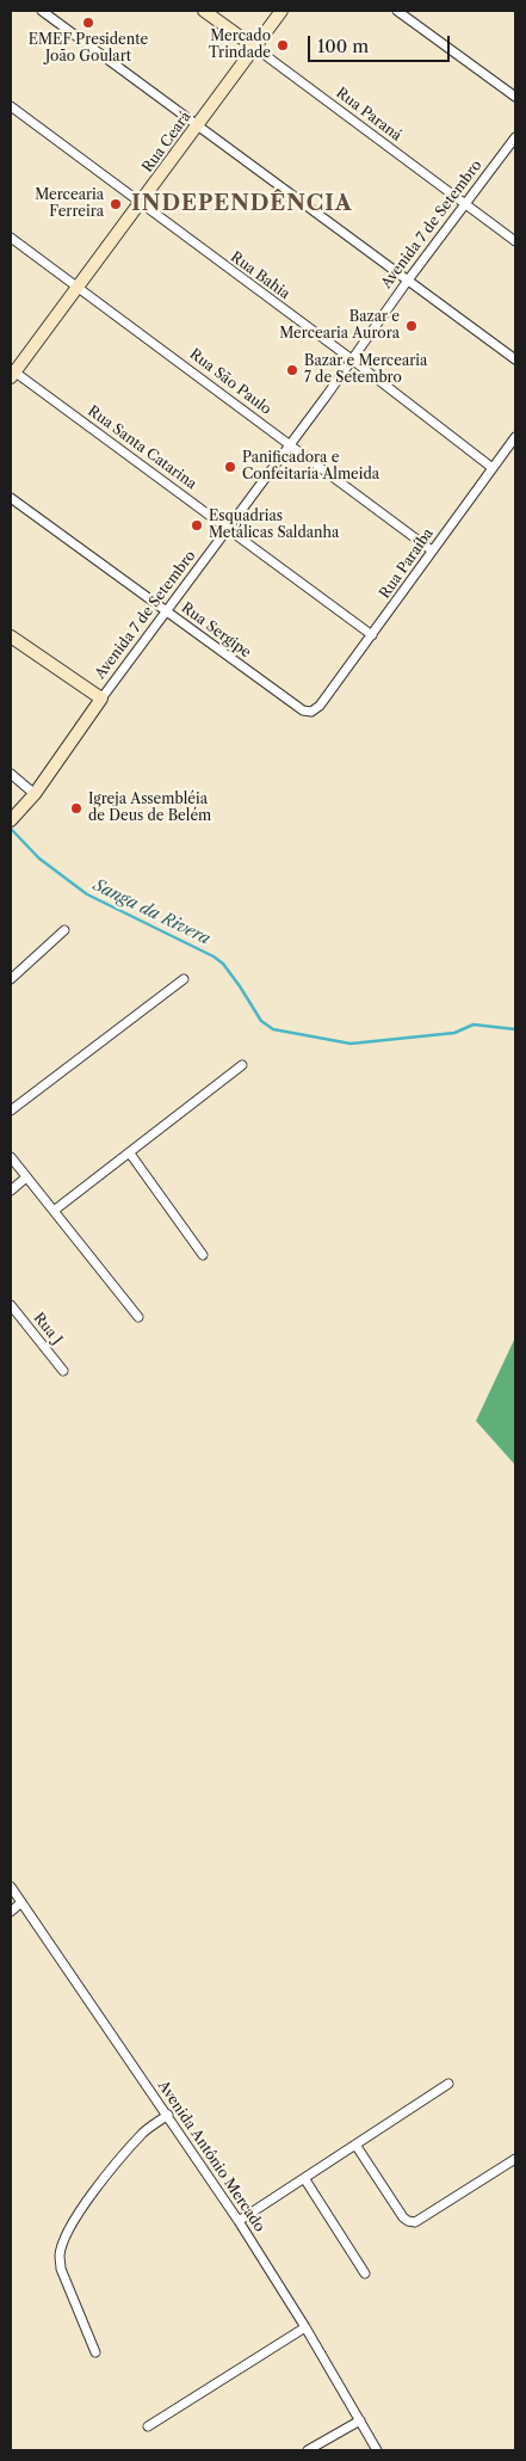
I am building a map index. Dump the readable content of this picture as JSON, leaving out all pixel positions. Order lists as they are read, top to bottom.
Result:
{
  "streets": {
    "street": [
      "Rua Paraná",
      "Rua Ceará",
      "Avenida 7 de Setembro",
      "Rua Bahia",
      "Rua São Paulo",
      "Rua Santa Catarina",
      "Rua Paraíba",
      "Rua Sergipe",
      "Rua J",
      "Avenida Antônio Mercado"
    ]
  },
  "crossings": [
    ["Rua Paraná", "Rua Ceará"],
    ["Rua Paraná", "Avenida 7 de Setembro"],
    ["Rua Ceará", "Rua Bahia"],
    ["Rua Ceará", "Rua São Paulo"],
    ["Rua Ceará", "Rua Santa Catarina"],
    ["Avenida 7 de Setembro", "Rua Bahia"],
    ["Avenida 7 de Setembro", "Rua São Paulo"],
    ["Avenida 7 de Setembro", "Rua Santa Catarina"],
    ["Avenida 7 de Setembro", "Rua Sergipe"],
    ["Rua Bahia", "Rua Paraíba"],
    ["Rua São Paulo", "Rua Paraíba"],
    ["Rua Santa Catarina", "Rua Paraíba"],
    ["Rua Paraíba", "Rua Sergipe"]
  ],
  "districts": ["INDEPENDÊNCIA"],
  "water": ["Sanga da Rivera"],
  "places": [
    "EMEF Presidente João Goulart",
    "Mercado Trindade",
    "Mercearia Ferreira",
    "Bazar e Mercearia Aurora",
    "Bazar e Mercearia 7 de Setembro",
    "Panificadora e Confeitaria Almeida",
    "Esquadrias Metálicas Saldanha",
    "Igreja Assembléia de Deus de Belém"
  ],
  "scale_bar": "100 m"
}
